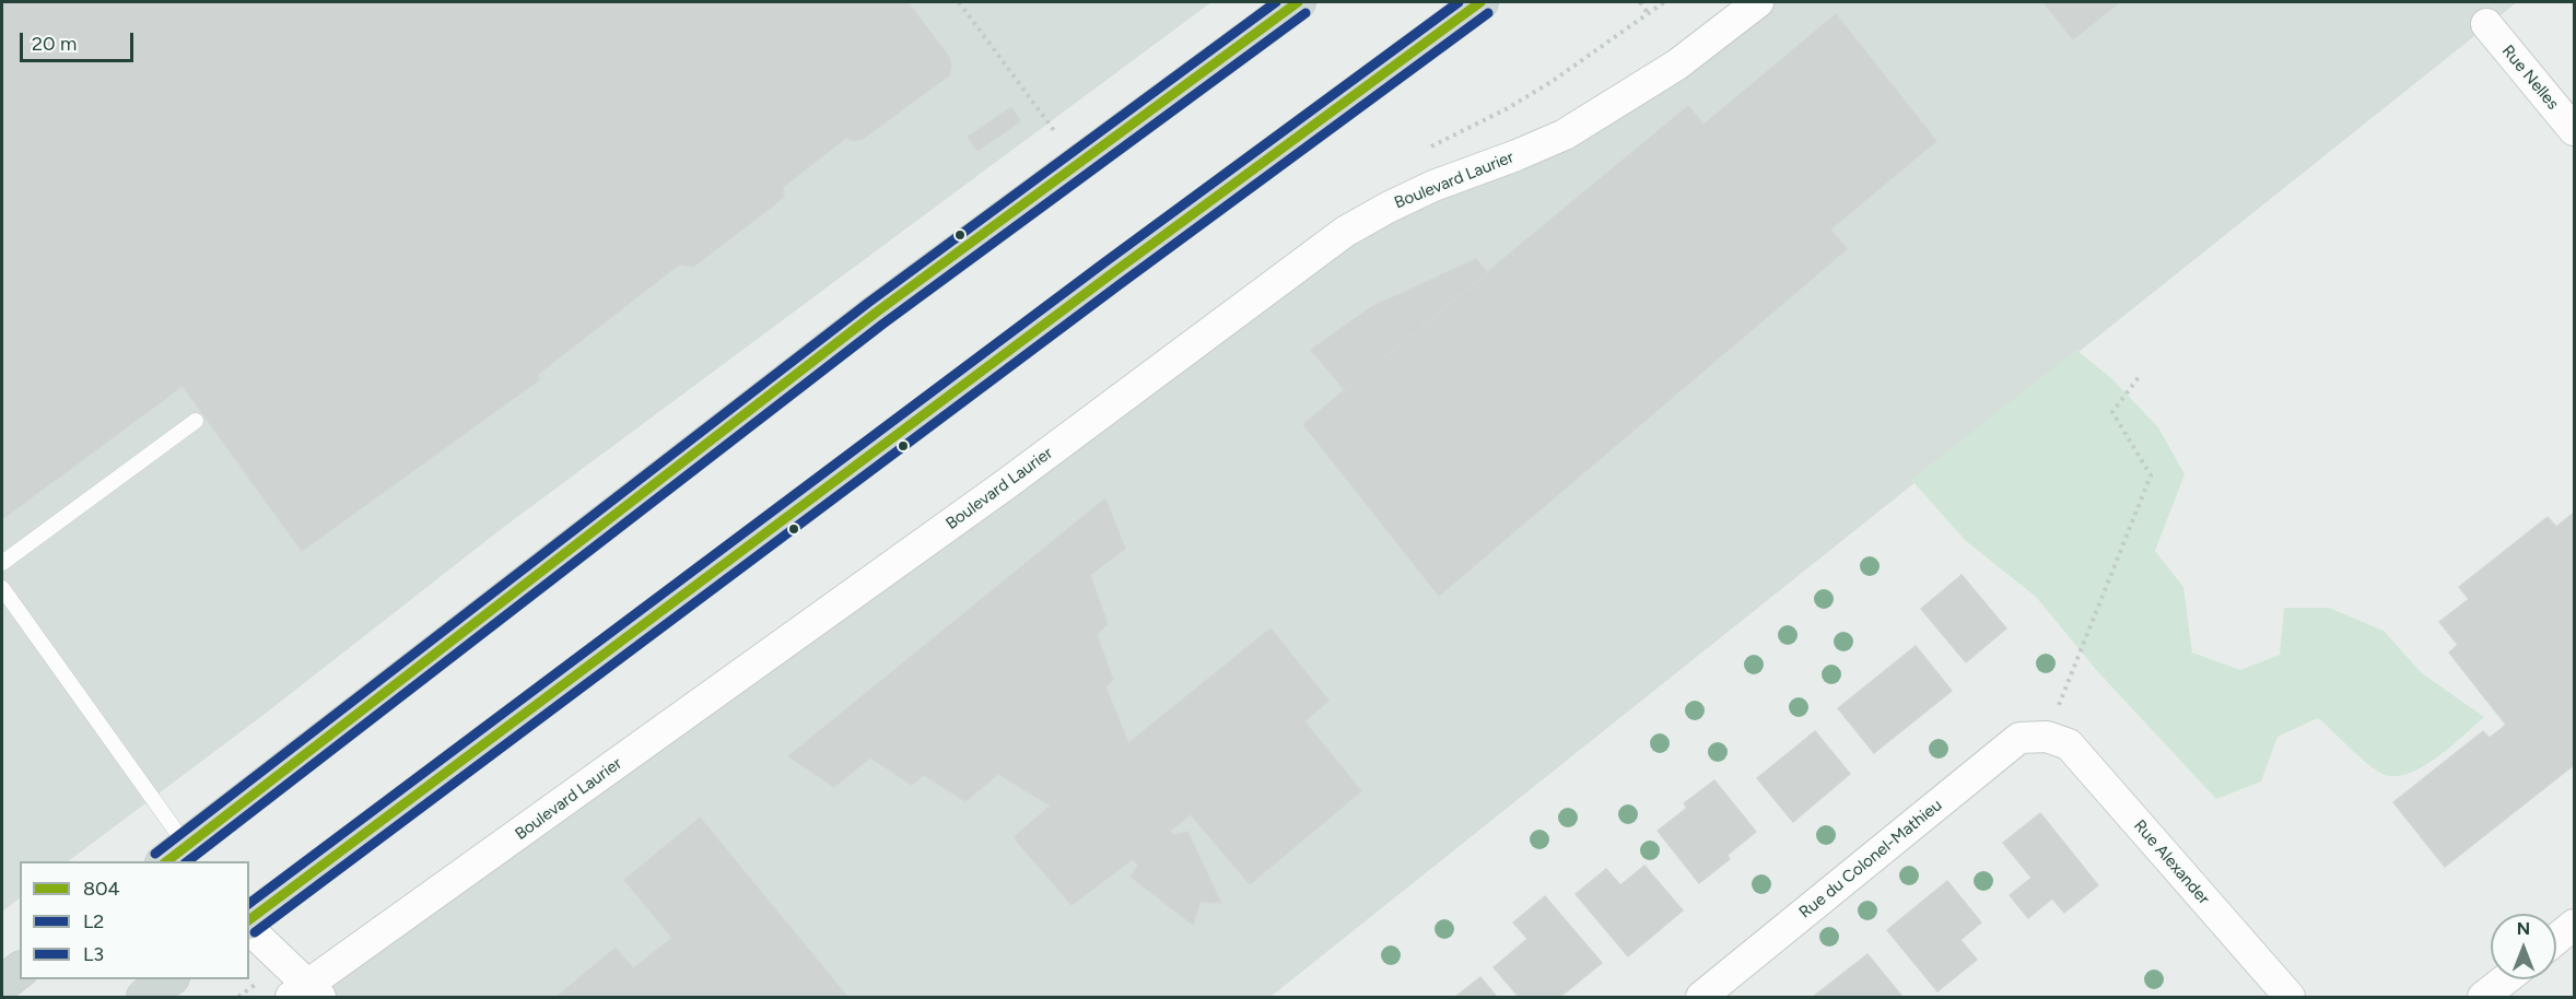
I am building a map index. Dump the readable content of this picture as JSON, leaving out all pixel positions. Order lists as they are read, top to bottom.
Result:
{
  "streets": {
    "street": [
      "Rue Nelles",
      "Boulevard Laurier",
      "Rue du Colonel-Mathieu",
      "Rue Alexander"
    ]
  },
  "crossings": [
    ["Rue du Colonel-Mathieu", "Rue Alexander"]
  ],
  "lines": ["transit line 804", "transit line L3", "transit line L2"],
  "legend": ["804", "L2", "L3"],
  "scale_bar": "20 m",
  "north": "top"
}
